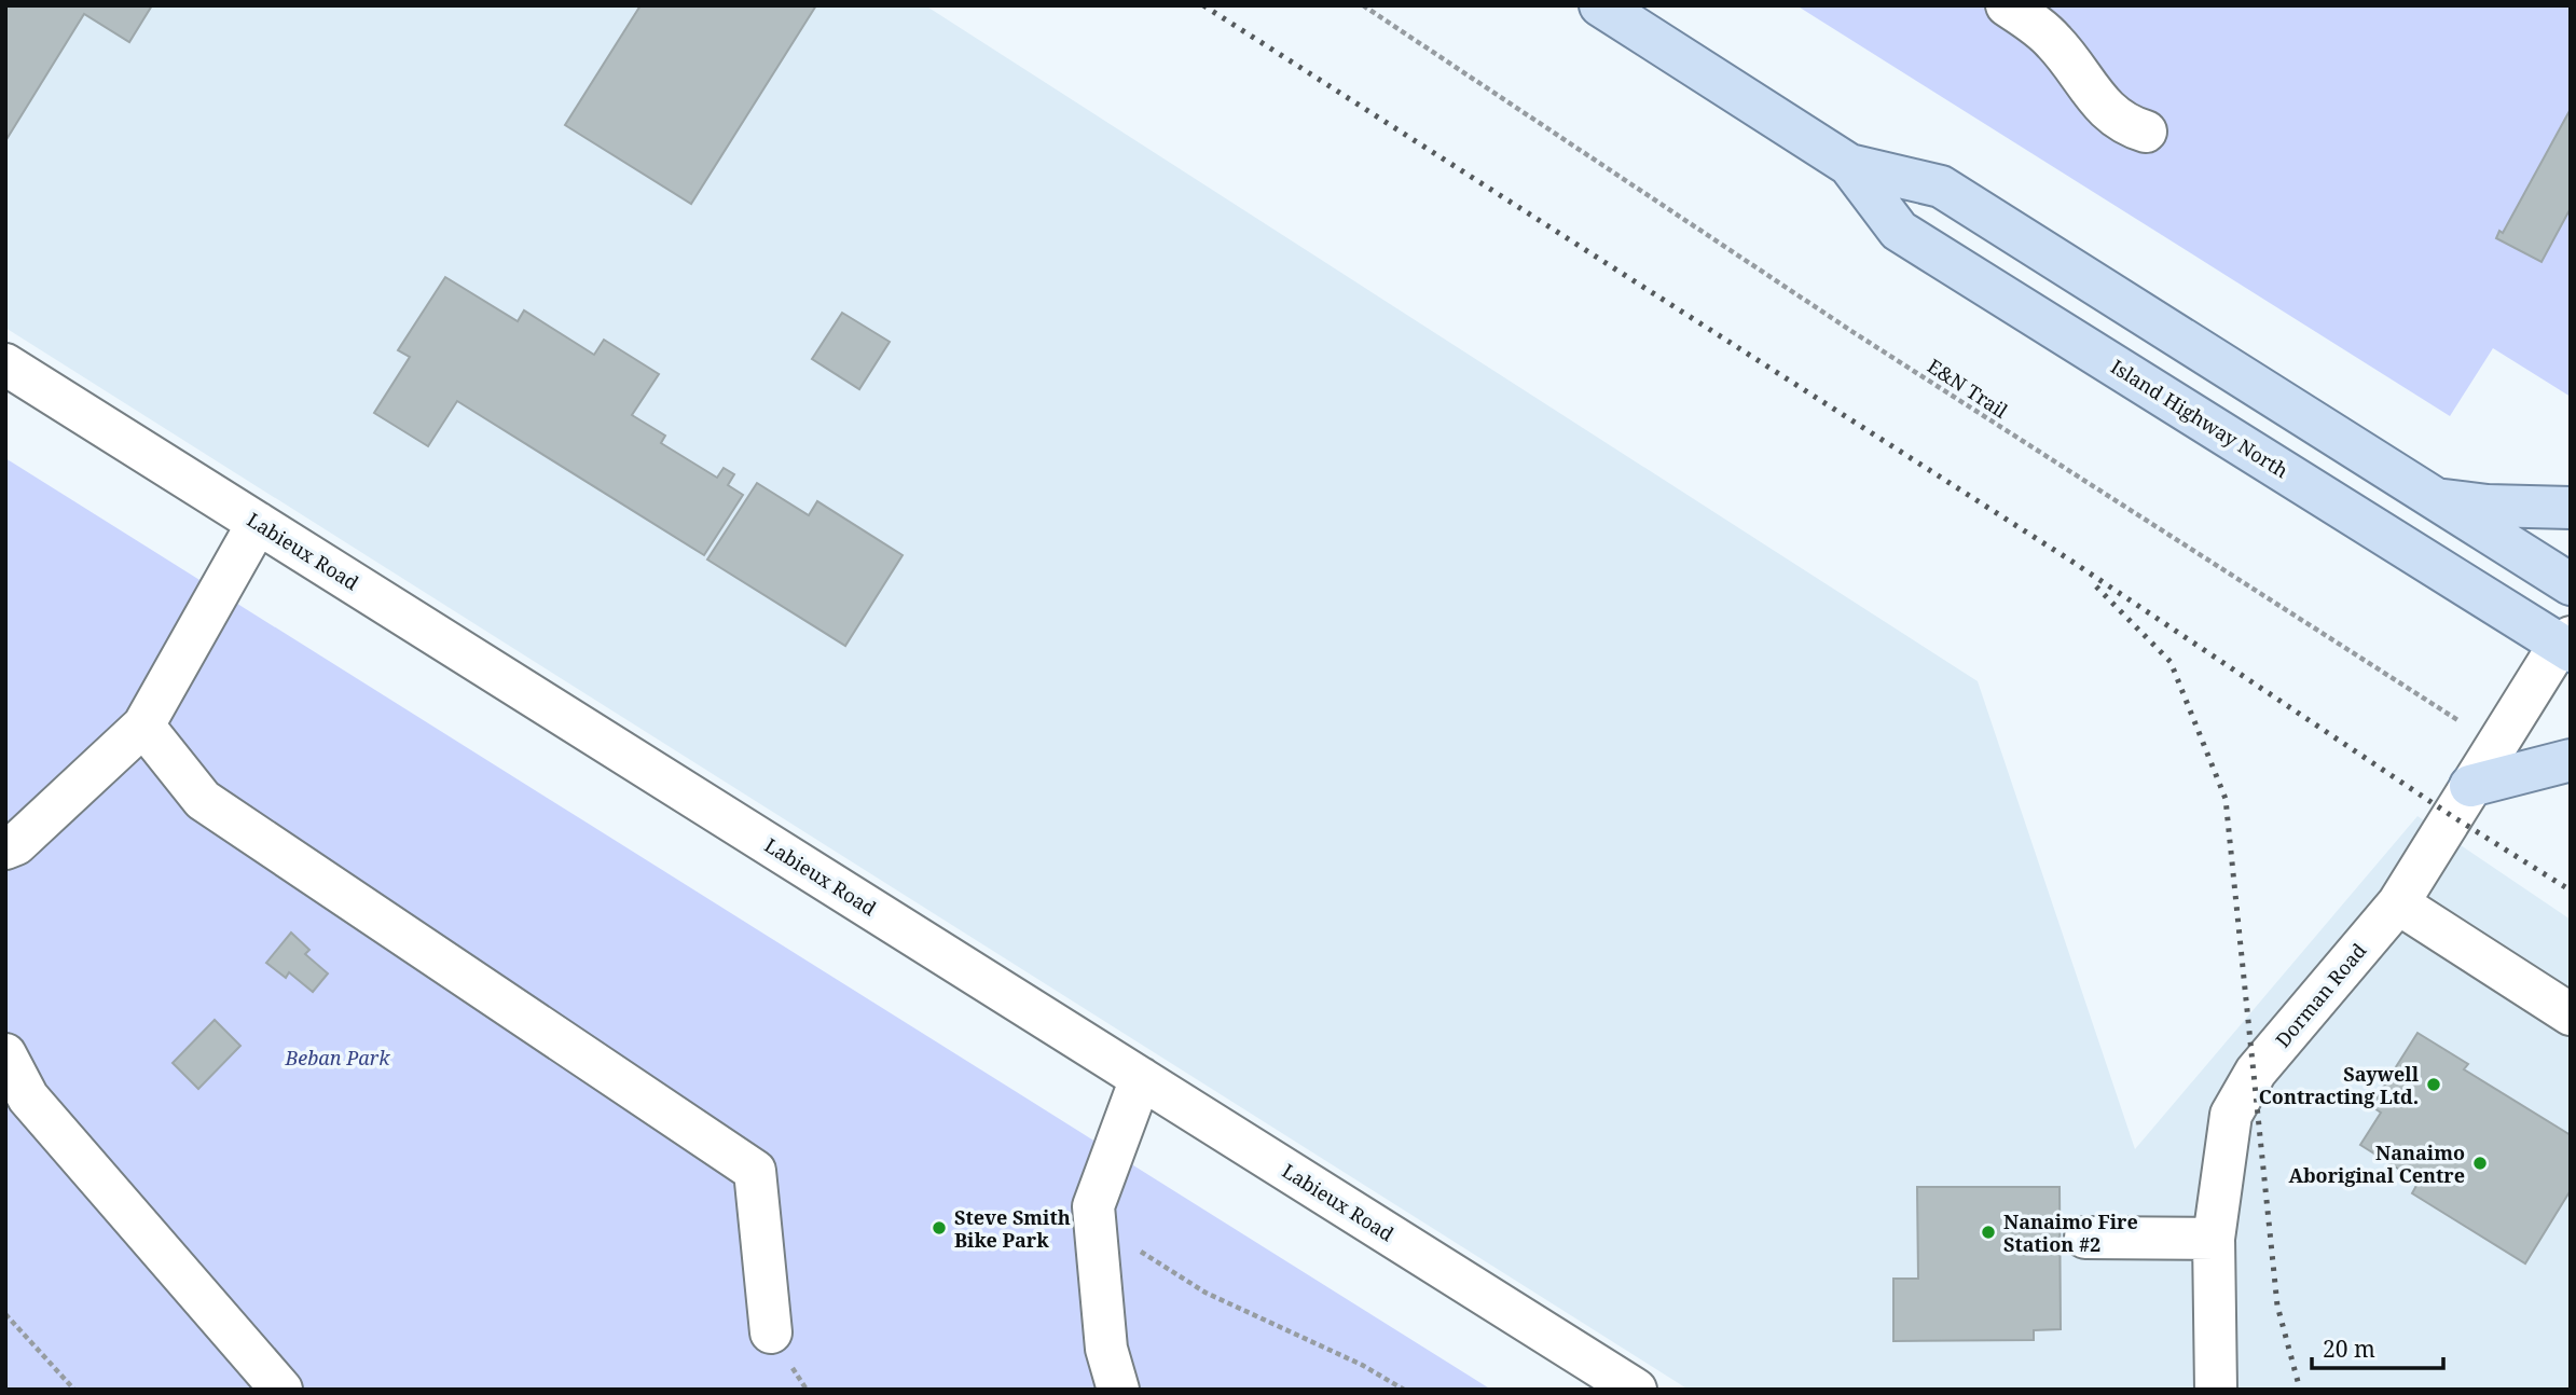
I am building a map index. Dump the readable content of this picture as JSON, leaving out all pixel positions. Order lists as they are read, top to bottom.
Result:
{
  "streets": {
    "main road": ["Island Highway North"],
    "street": ["Labieux Road", "Dorman Road"],
    "path": ["E&N Trail"]
  },
  "crossings": [
    ["E&N Trail", "Dorman Road"],
    ["Island Highway North", "Dorman Road"]
  ],
  "parks": ["Beban Park"],
  "places": [
    "Saywell Contracting Ltd.",
    "Nanaimo Aboriginal Centre",
    "Steve Smith Bike Park",
    "Nanaimo Fire Station #2"
  ],
  "scale_bar": "20 m"
}
